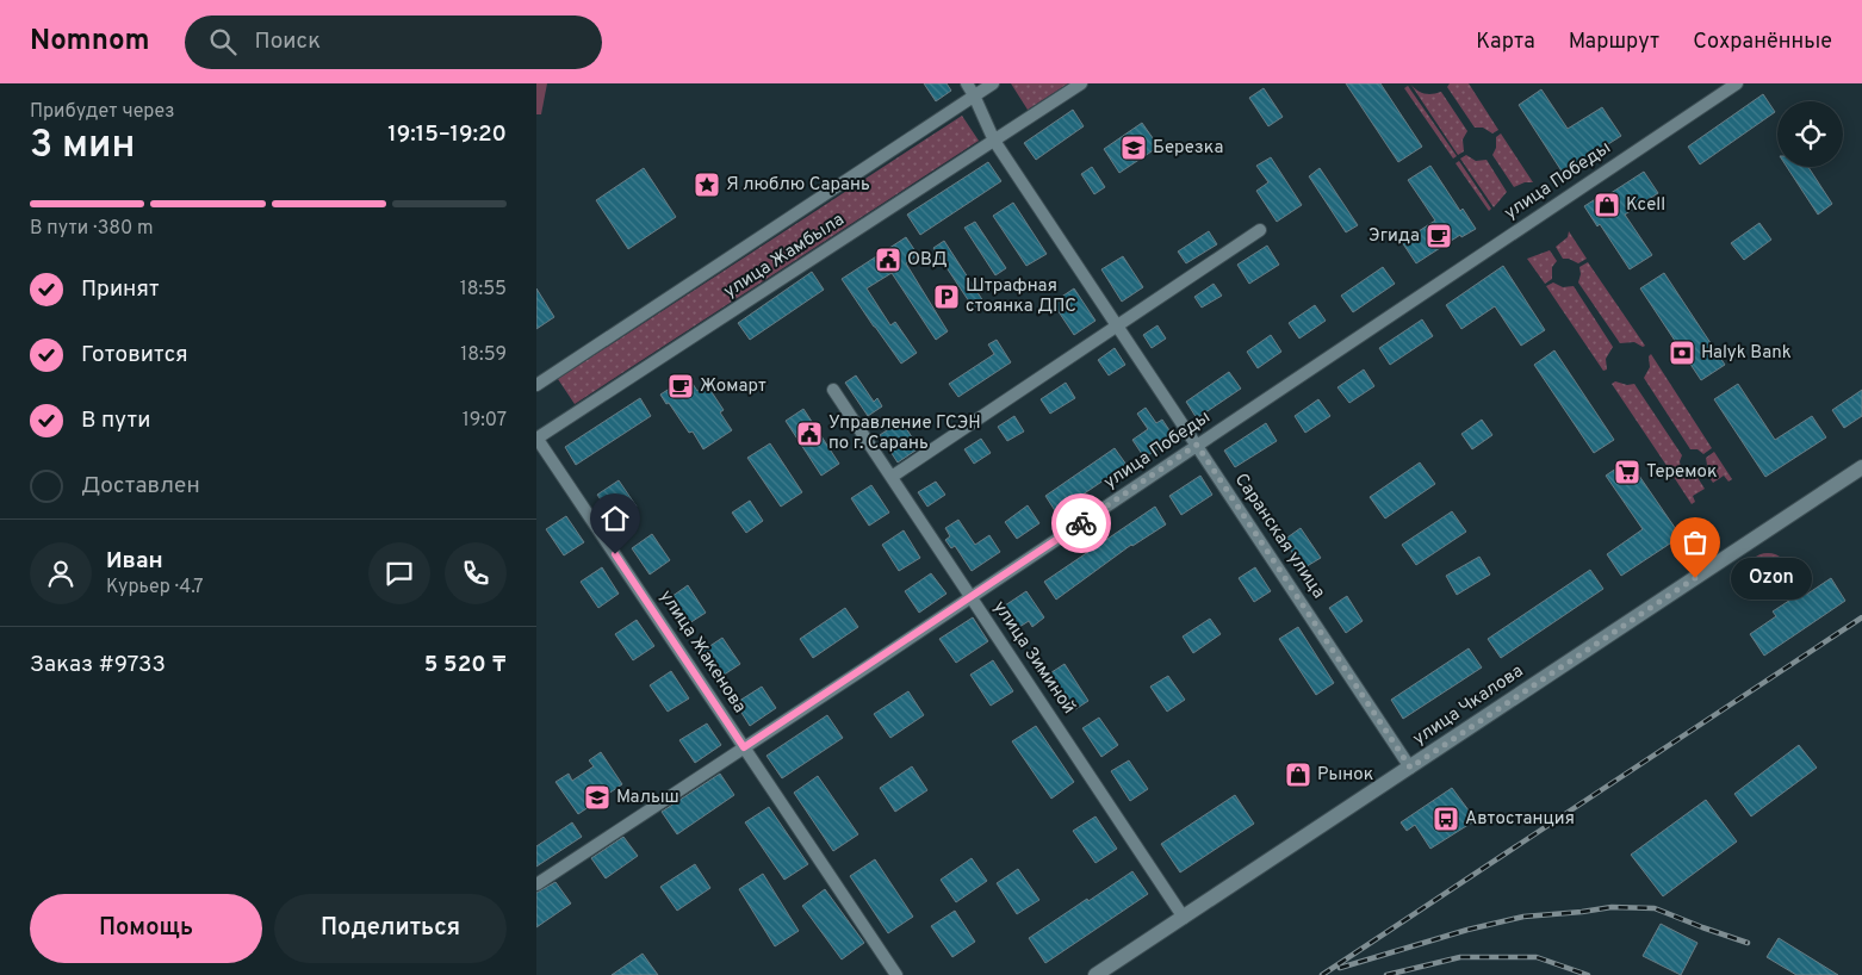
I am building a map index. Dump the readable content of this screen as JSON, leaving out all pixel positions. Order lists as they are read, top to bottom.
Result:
{
  "streets": {
    "main road": ["улица Чкалова"],
    "street": [
      "улица Победы",
      "улица Жамбыла",
      "Саранская улица",
      "улица Жакенова",
      "улица Зиминой"
    ]
  },
  "crossings": [
    ["улица Победы", "Саранская улица"],
    ["улица Победы", "улица Жакенова"],
    ["улица Победы", "улица Зиминой"],
    ["улица Жамбыла", "Саранская улица"],
    ["улица Жамбыла", "улица Жакенова"],
    ["Саранская улица", "улица Чкалова"],
    ["улица Зиминой", "улица Чкалова"]
  ],
  "places": {
    "school or university": ["Березка", "Малыш"],
    "place": ["Я люблю Сарань"],
    "shop": ["Kcell", "Рынок"],
    "cafe": ["Эгида", "Жомарт"],
    "public building": ["ОВД", "Управление ГСЭН по г. Сарань"],
    "parking": ["Штрафная стоянка ДПС"],
    "bank": ["Halyk Bank"],
    "supermarket": ["Теремок"],
    "other": ["Ozon"],
    "bus stop": ["Автостанция"]
  },
  "page": {
    "header": "Nomnom",
    "search": "Поиск",
    "nav": ["Карта", "Маршрут", "Сохранённые"],
    "heading": ["3 мин", "Прибудет через", "19:15–19:20"],
    "panel": [
      "Иван",
      "Курьер · 4.7",
      "Заказ #9733",
      "5 520 ₸"
    ],
    "bar": "В пути · 380 m",
    "list": [
      ["Принят", "18:55"],
      ["Готовится", "18:59"],
      ["В пути", "19:07"],
      "Доставлен"
    ],
    "bubble": "Ozon",
    "buttons": ["Помощь", "Поделиться"]
  }
}
